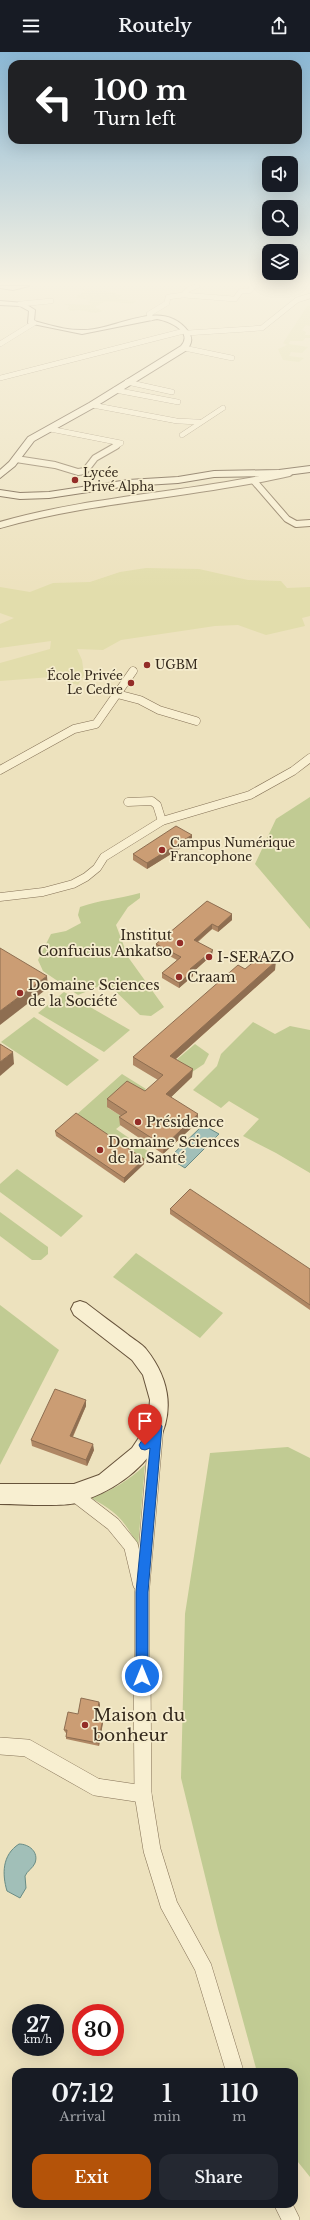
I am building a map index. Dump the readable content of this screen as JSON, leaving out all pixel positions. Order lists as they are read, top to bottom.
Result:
{
  "places": [
    "Lycée Privé Alpha",
    "UGBM",
    "École Privée Le Cedre",
    "Campus Numérique Francophone",
    "Institut Confucius Ankatso",
    "I-SERAZO",
    "Craam",
    "Domaine Sciences de la Société",
    "Présidence",
    "Domaine Sciences de la Santé",
    "Maison du bonheur"
  ],
  "page": {
    "header": "Routely",
    "turn": ["100 m", "Turn left"],
    "speed": "27 km/h",
    "limit": "30",
    "eta": [
      "07:12",
      "Arrival",
      "1",
      "min",
      "110",
      "m"
    ],
    "buttons": ["Exit", "Share"]
  }
}
